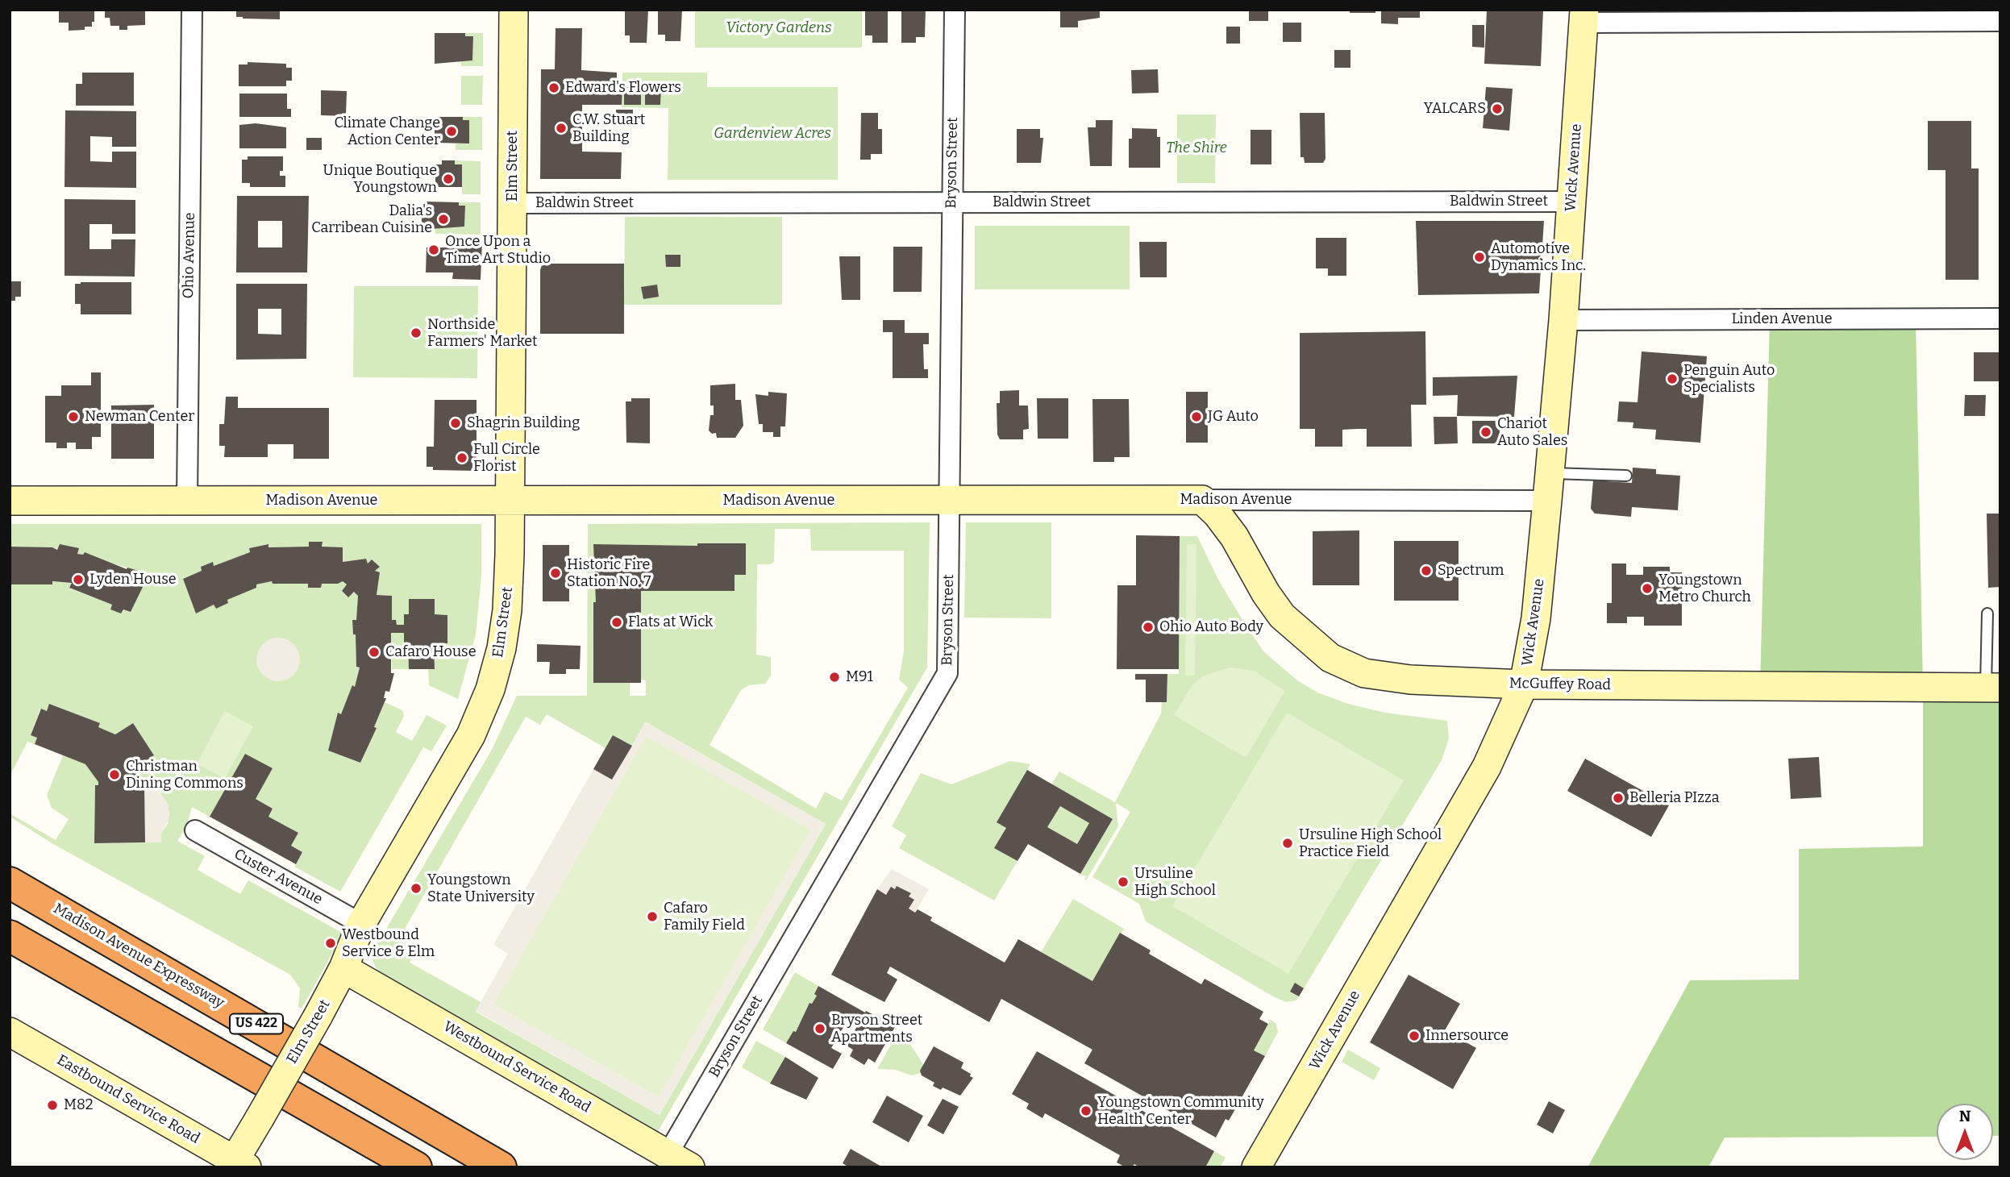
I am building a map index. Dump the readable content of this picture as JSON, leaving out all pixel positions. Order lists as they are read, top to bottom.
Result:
{
  "streets": {
    "highway": ["Madison Avenue Expressway", "US 422"],
    "street": [
      "Bryson Street",
      "Elm Street",
      "Wick Avenue",
      "Baldwin Street",
      "Ohio Avenue",
      "Linden Avenue",
      "Madison Avenue",
      "McGuffey Road",
      "Custer Avenue",
      "Westbound Service Road",
      "Eastbound Service Road"
    ]
  },
  "crossings": [
    ["Bryson Street", "Baldwin Street"],
    ["Bryson Street", "Madison Avenue"],
    ["Bryson Street", "Westbound Service Road"],
    ["Elm Street", "Baldwin Street"],
    ["Elm Street", "Madison Avenue"],
    ["Elm Street", "Custer Avenue"],
    ["Elm Street", "Westbound Service Road"],
    ["Elm Street", "Eastbound Service Road"],
    ["Wick Avenue", "Baldwin Street"],
    ["Wick Avenue", "Linden Avenue"],
    ["Wick Avenue", "Madison Avenue"],
    ["Wick Avenue", "McGuffey Road"],
    ["Ohio Avenue", "Madison Avenue"],
    ["Madison Avenue", "McGuffey Road"]
  ],
  "parks": ["Victory Gardens", "Gardenview Acres", "The Shire"],
  "places": [
    "Edward's Flowers",
    "YALCARS",
    "C.W. Stuart Building",
    "Climate Change Action Center",
    "Unique Boutique Youngstown",
    "Dalia's Carribean Cuisine",
    "Once Upon a Time Art Studio",
    "Automotive Dynamics Inc.",
    "Northside Farmers' Market",
    "Penguin Auto Specialists",
    "Newman Center",
    "JG Auto",
    "Shagrin Building",
    "Chariot Auto Sales",
    "Full Circle Florist",
    "Spectrum",
    "Historic Fire Station No. 7",
    "Lyden House",
    "Youngstown Metro Church",
    "Flats at Wick",
    "Ohio Auto Body",
    "Cafaro House",
    "M91",
    "Christman Dining Commons",
    "Belleria PIzza",
    "Ursuline High School Practice Field",
    "Ursuline High School",
    "Youngstown State University",
    "Cafaro Family Field",
    "Westbound Service & Elm",
    "Bryson Street Apartments",
    "Innersource",
    "M82",
    "Youngstown Community Health Center"
  ],
  "north": "top"
}
